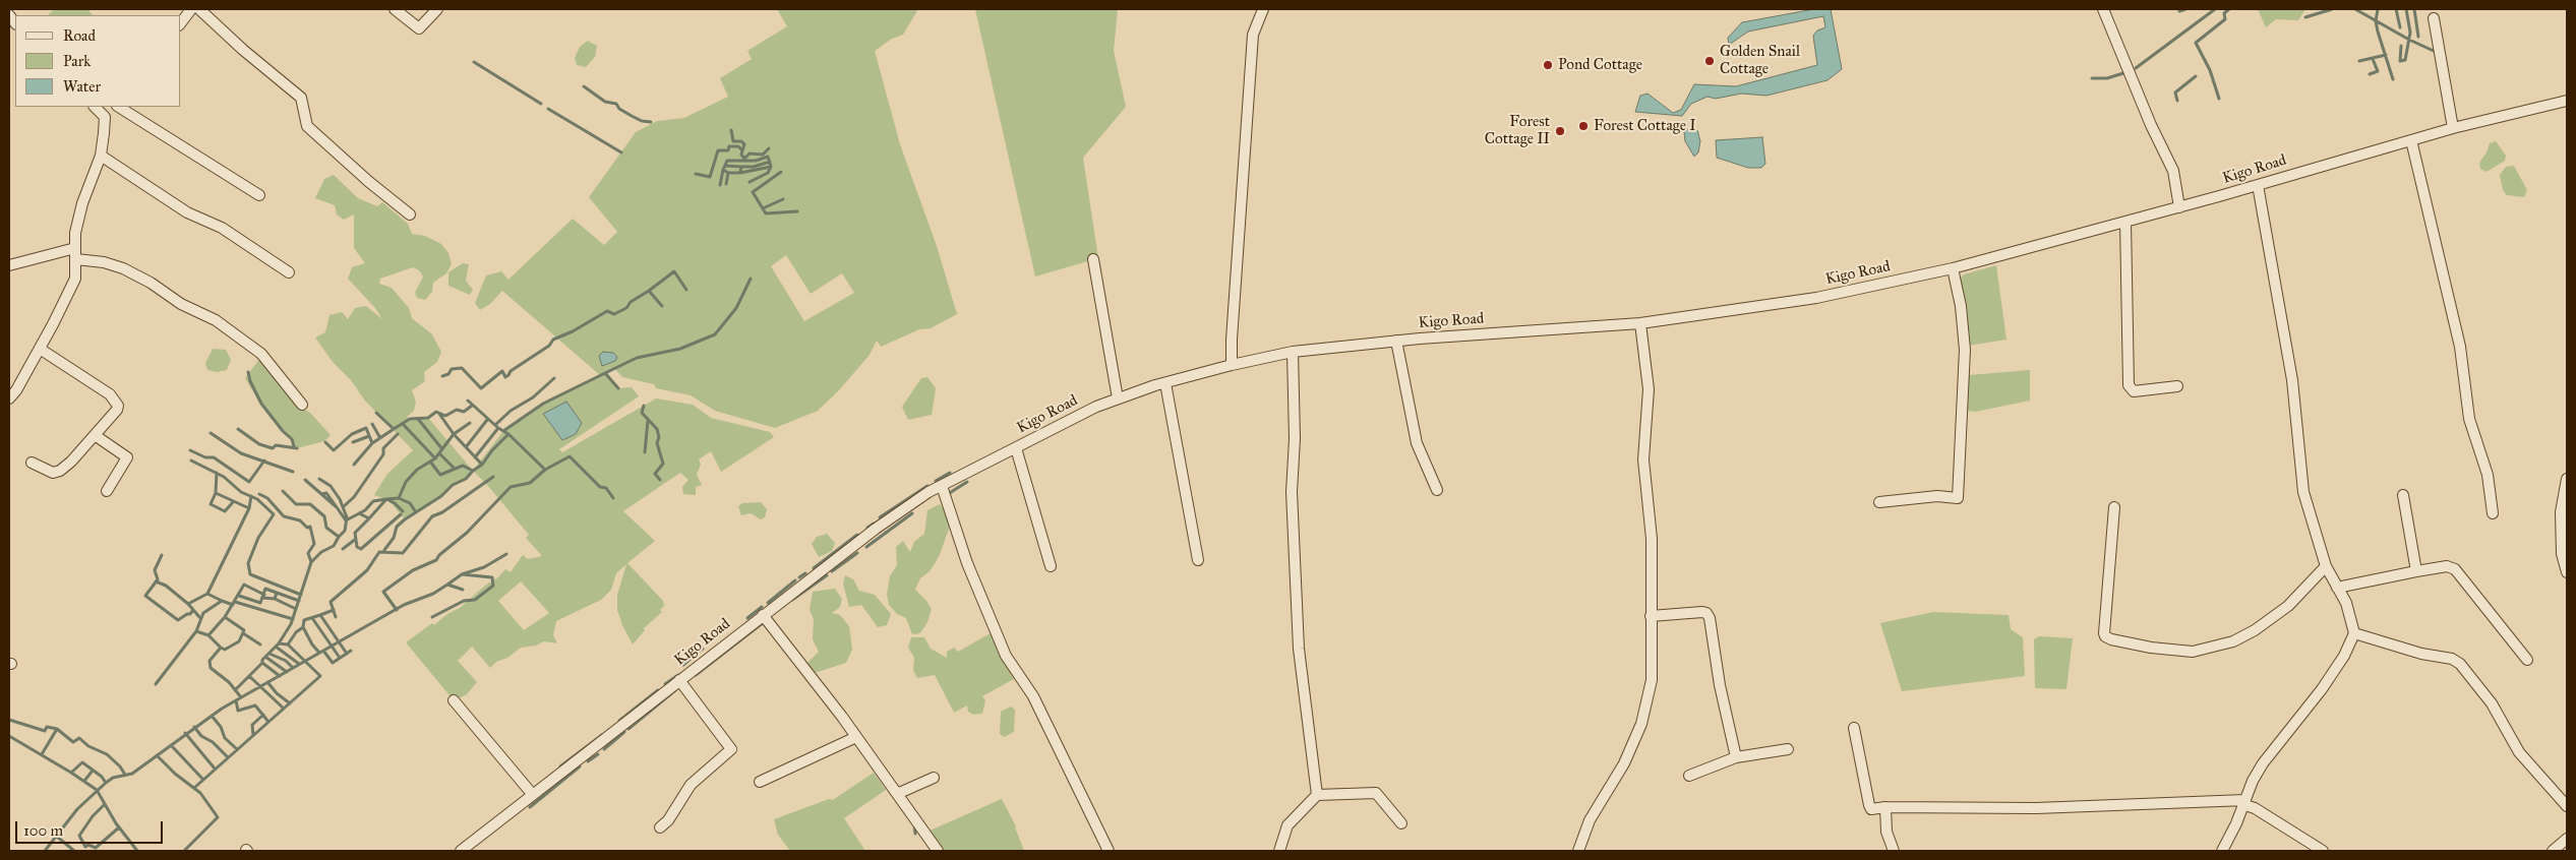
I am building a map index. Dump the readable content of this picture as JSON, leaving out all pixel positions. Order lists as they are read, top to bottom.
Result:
{
  "streets": {
    "street": ["Kigo Road"]
  },
  "places": [
    "Golden Snail Cottage",
    "Pond Cottage",
    "Forest Cottage I",
    "Forest Cottage II"
  ],
  "legend": ["Road", "Park", "Water"],
  "scale_bar": "100 m"
}
